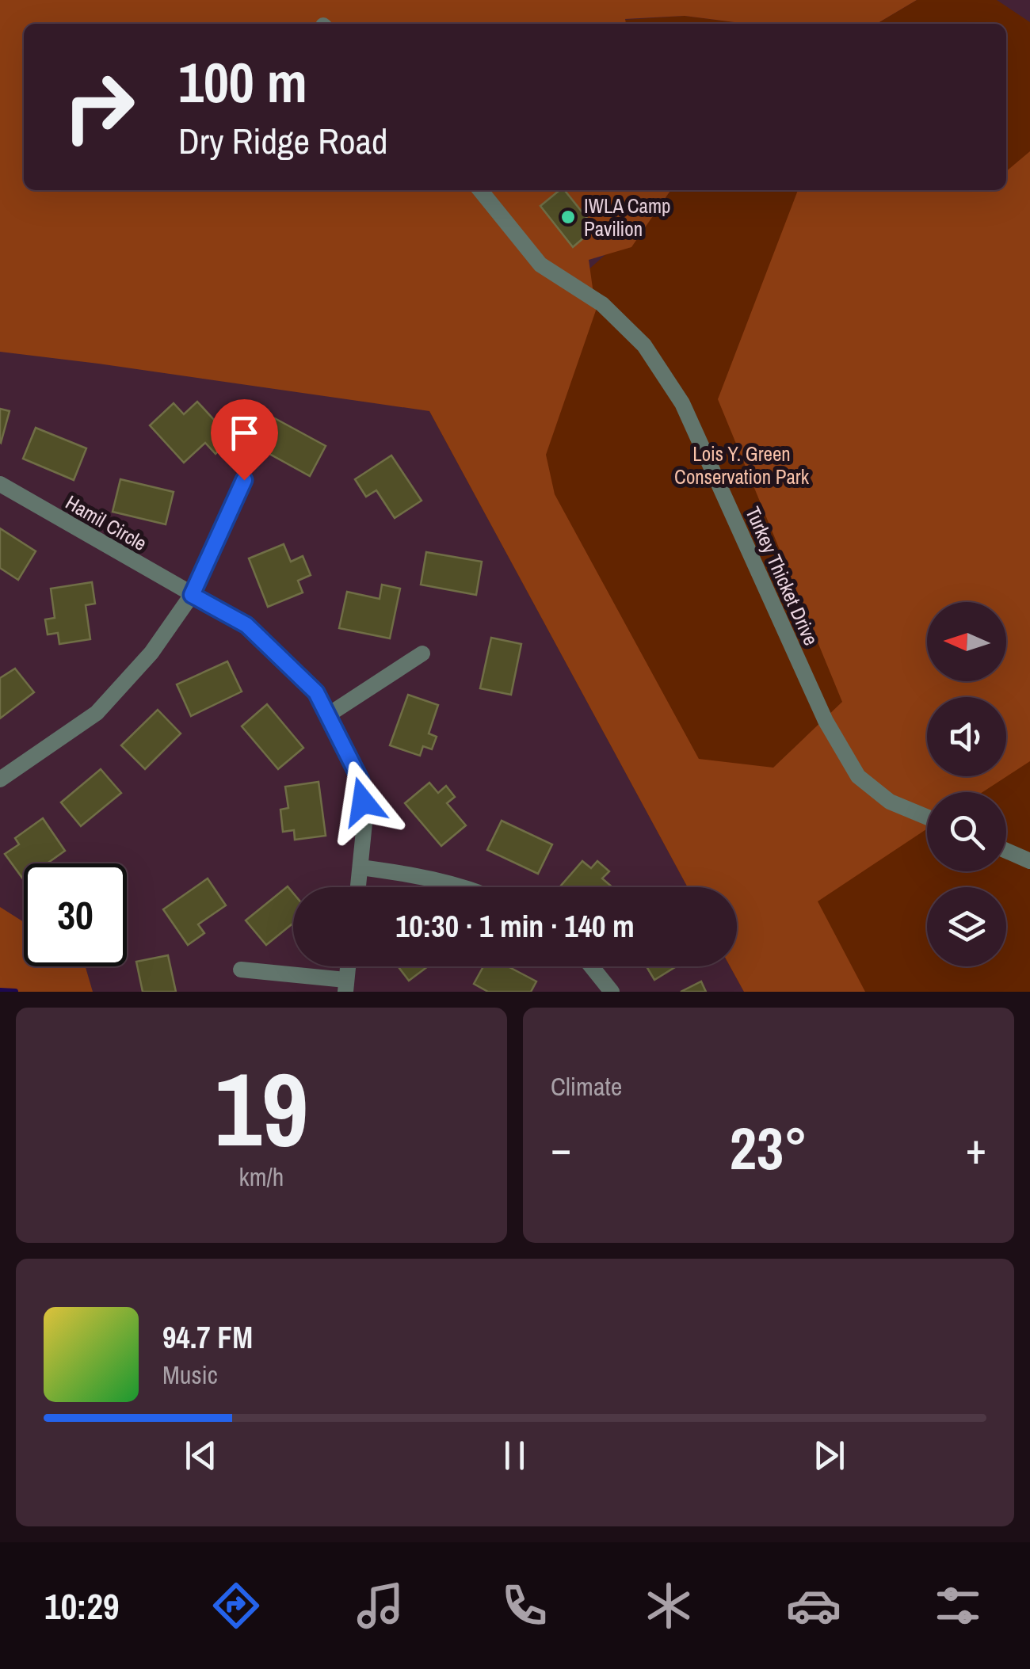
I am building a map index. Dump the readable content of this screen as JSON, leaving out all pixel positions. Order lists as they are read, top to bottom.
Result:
{
  "streets": {
    "street": ["Hamil Circle", "Turkey Thicket Drive"]
  },
  "parks": ["Lois Y. Green Conservation Park"],
  "places": ["IWLA Camp Pavilion"],
  "north": "left",
  "page": {
    "turn": ["100 m", "Dry Ridge Road"],
    "limit": "30",
    "trip": "10:30 · 1 min · 140 m",
    "tile": [
      ["19", "km/h"],
      "Climate"
    ],
    "heat": ["−", "23°", "+"],
    "song": ["94.7 FM", "Music"],
    "tabs": "10:29"
  }
}
